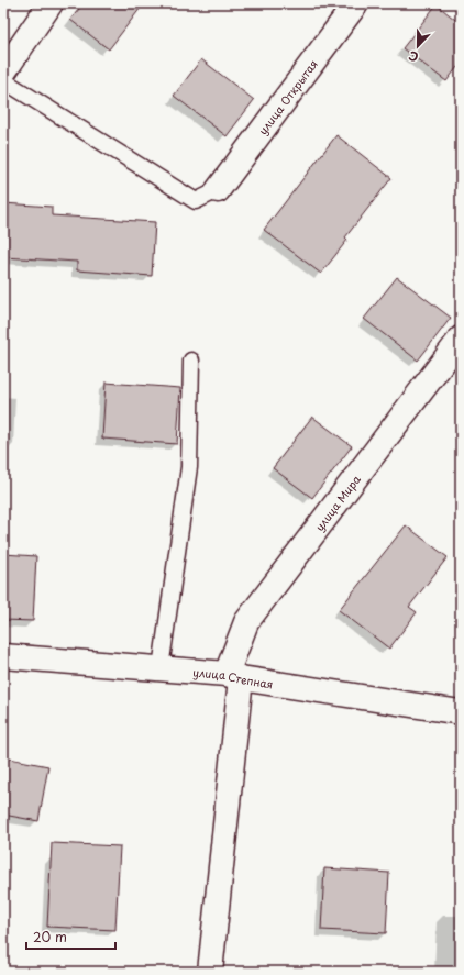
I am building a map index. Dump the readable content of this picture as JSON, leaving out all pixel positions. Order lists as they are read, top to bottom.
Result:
{
  "streets": {
    "street": ["улица Открытая", "улица Мира", "улица Степная"]
  },
  "crossings": [
    ["улица Мира", "улица Степная"]
  ],
  "scale_bar": "20 m",
  "north": "bottom"
}
